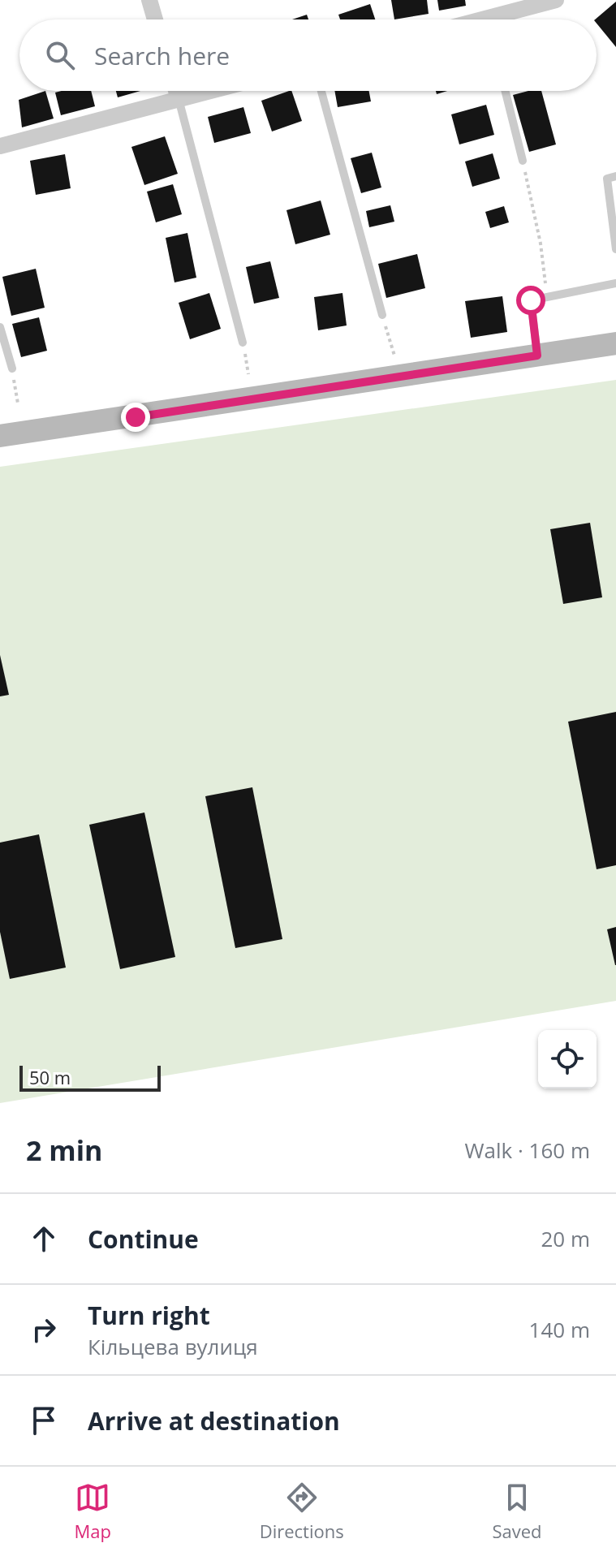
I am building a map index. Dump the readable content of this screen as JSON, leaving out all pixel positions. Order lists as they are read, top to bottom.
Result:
{
  "scale_bar": "50 m",
  "page": {
    "search": "Search here",
    "scale": "50 m",
    "heading": ["2 min", "Walk · 160 m"],
    "list": [
      ["Continue", "20 m"],
      ["Turn right", "Кільцева вулиця", "140 m"],
      "Arrive at destination"
    ],
    "nav": ["Map", "Directions", "Saved"]
  }
}
